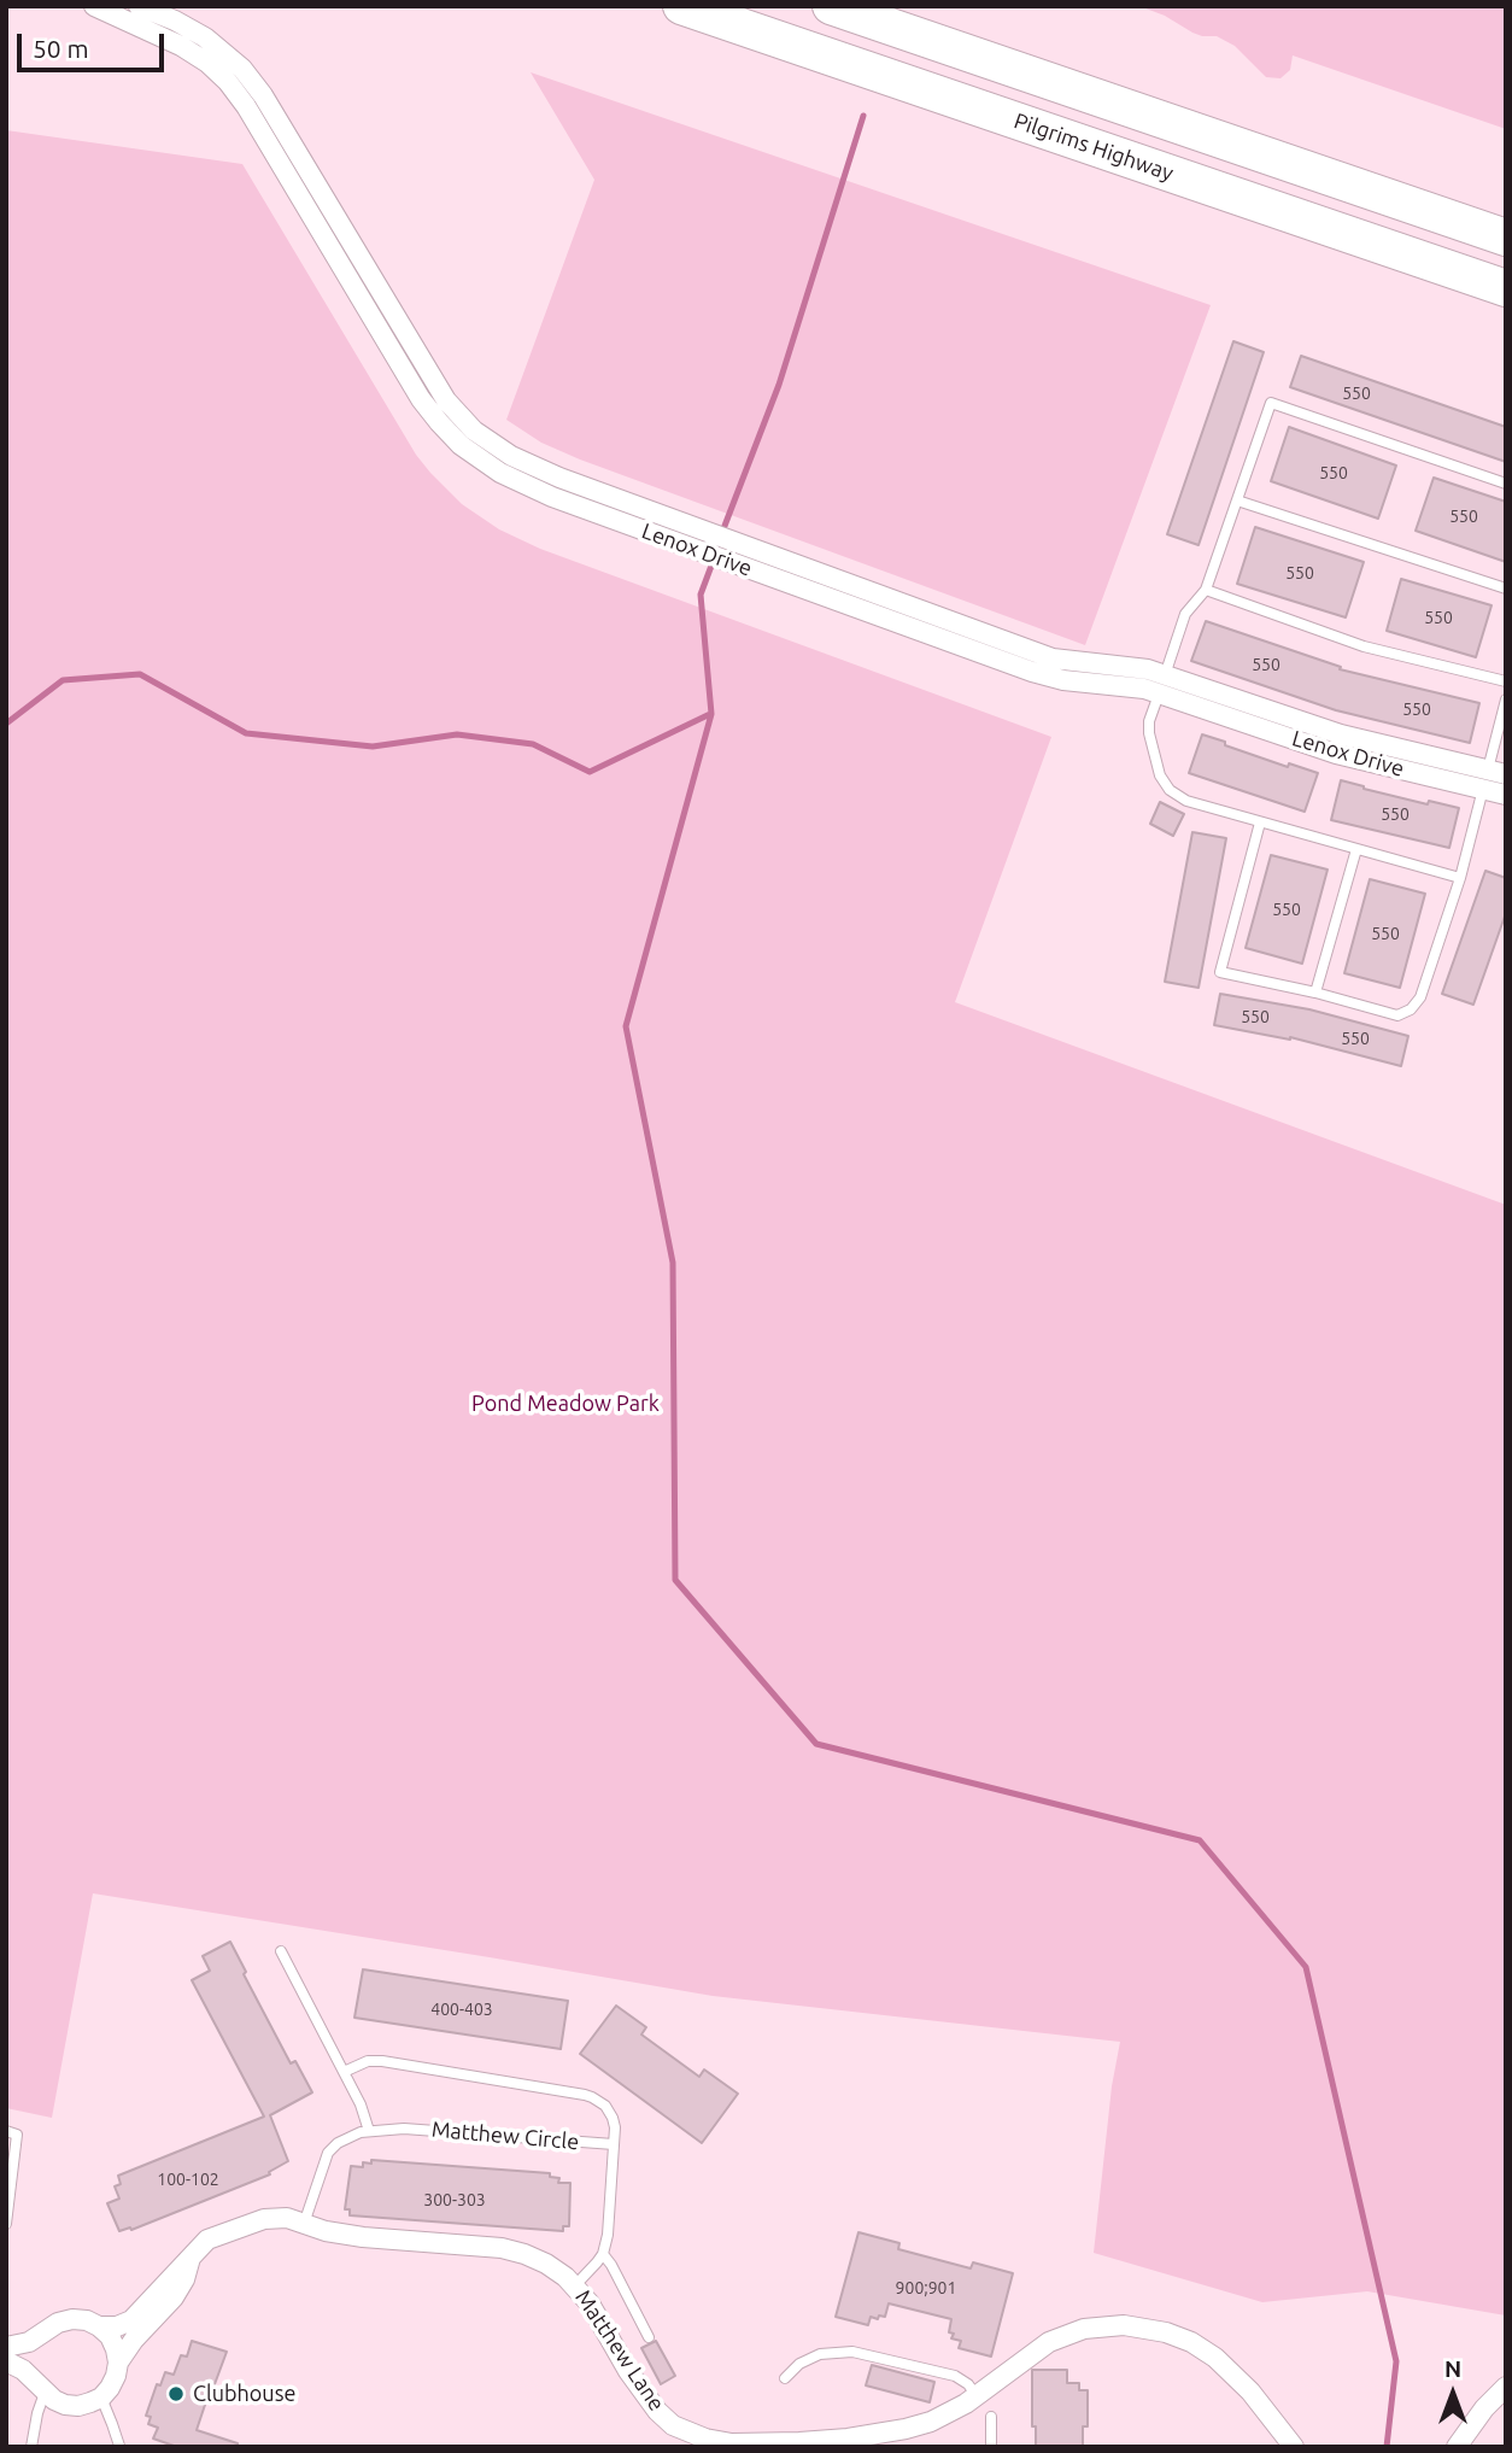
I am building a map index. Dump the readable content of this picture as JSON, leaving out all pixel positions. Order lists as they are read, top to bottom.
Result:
{
  "streets": {
    "highway": ["Pilgrims Highway"],
    "street": ["Lenox Drive", "Matthew Lane"],
    "lane": ["Matthew Circle"]
  },
  "crossings": [
    ["Matthew Circle", "Matthew Lane"]
  ],
  "parks": ["Pond Meadow Park"],
  "places": ["Clubhouse"],
  "house_numbers": [
    "550",
    "550",
    "550",
    "550",
    "550",
    "550",
    "550",
    "550",
    "550",
    "550",
    "550",
    "550",
    "400-403",
    "100-102",
    "300-303",
    "900;901"
  ],
  "scale_bar": "50 m",
  "north": "top"
}
